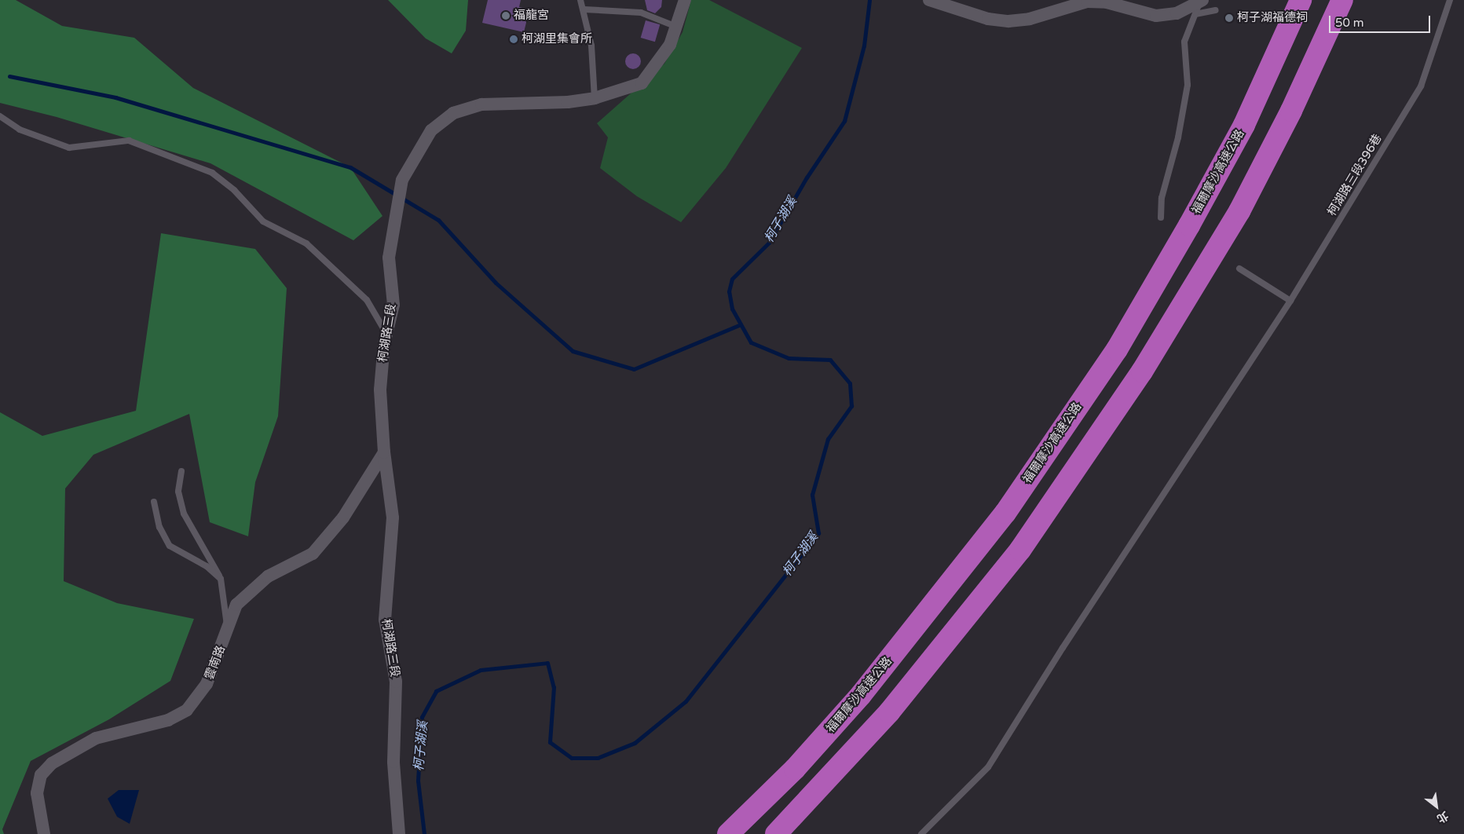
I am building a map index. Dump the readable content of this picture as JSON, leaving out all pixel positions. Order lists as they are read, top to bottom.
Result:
{
  "streets": {
    "highway": ["福爾摩沙高速公路"],
    "street": ["柯湖路三段", "雲南路"],
    "lane": ["柯湖路三段396巷"]
  },
  "crossings": [
    ["柯湖路三段", "雲南路"]
  ],
  "water": ["柯子湖溪"],
  "places": ["福龍宮", "柯子湖福德祠", "柯湖里集會所"],
  "scale_bar": "50 m",
  "north": "bottom right"
}
